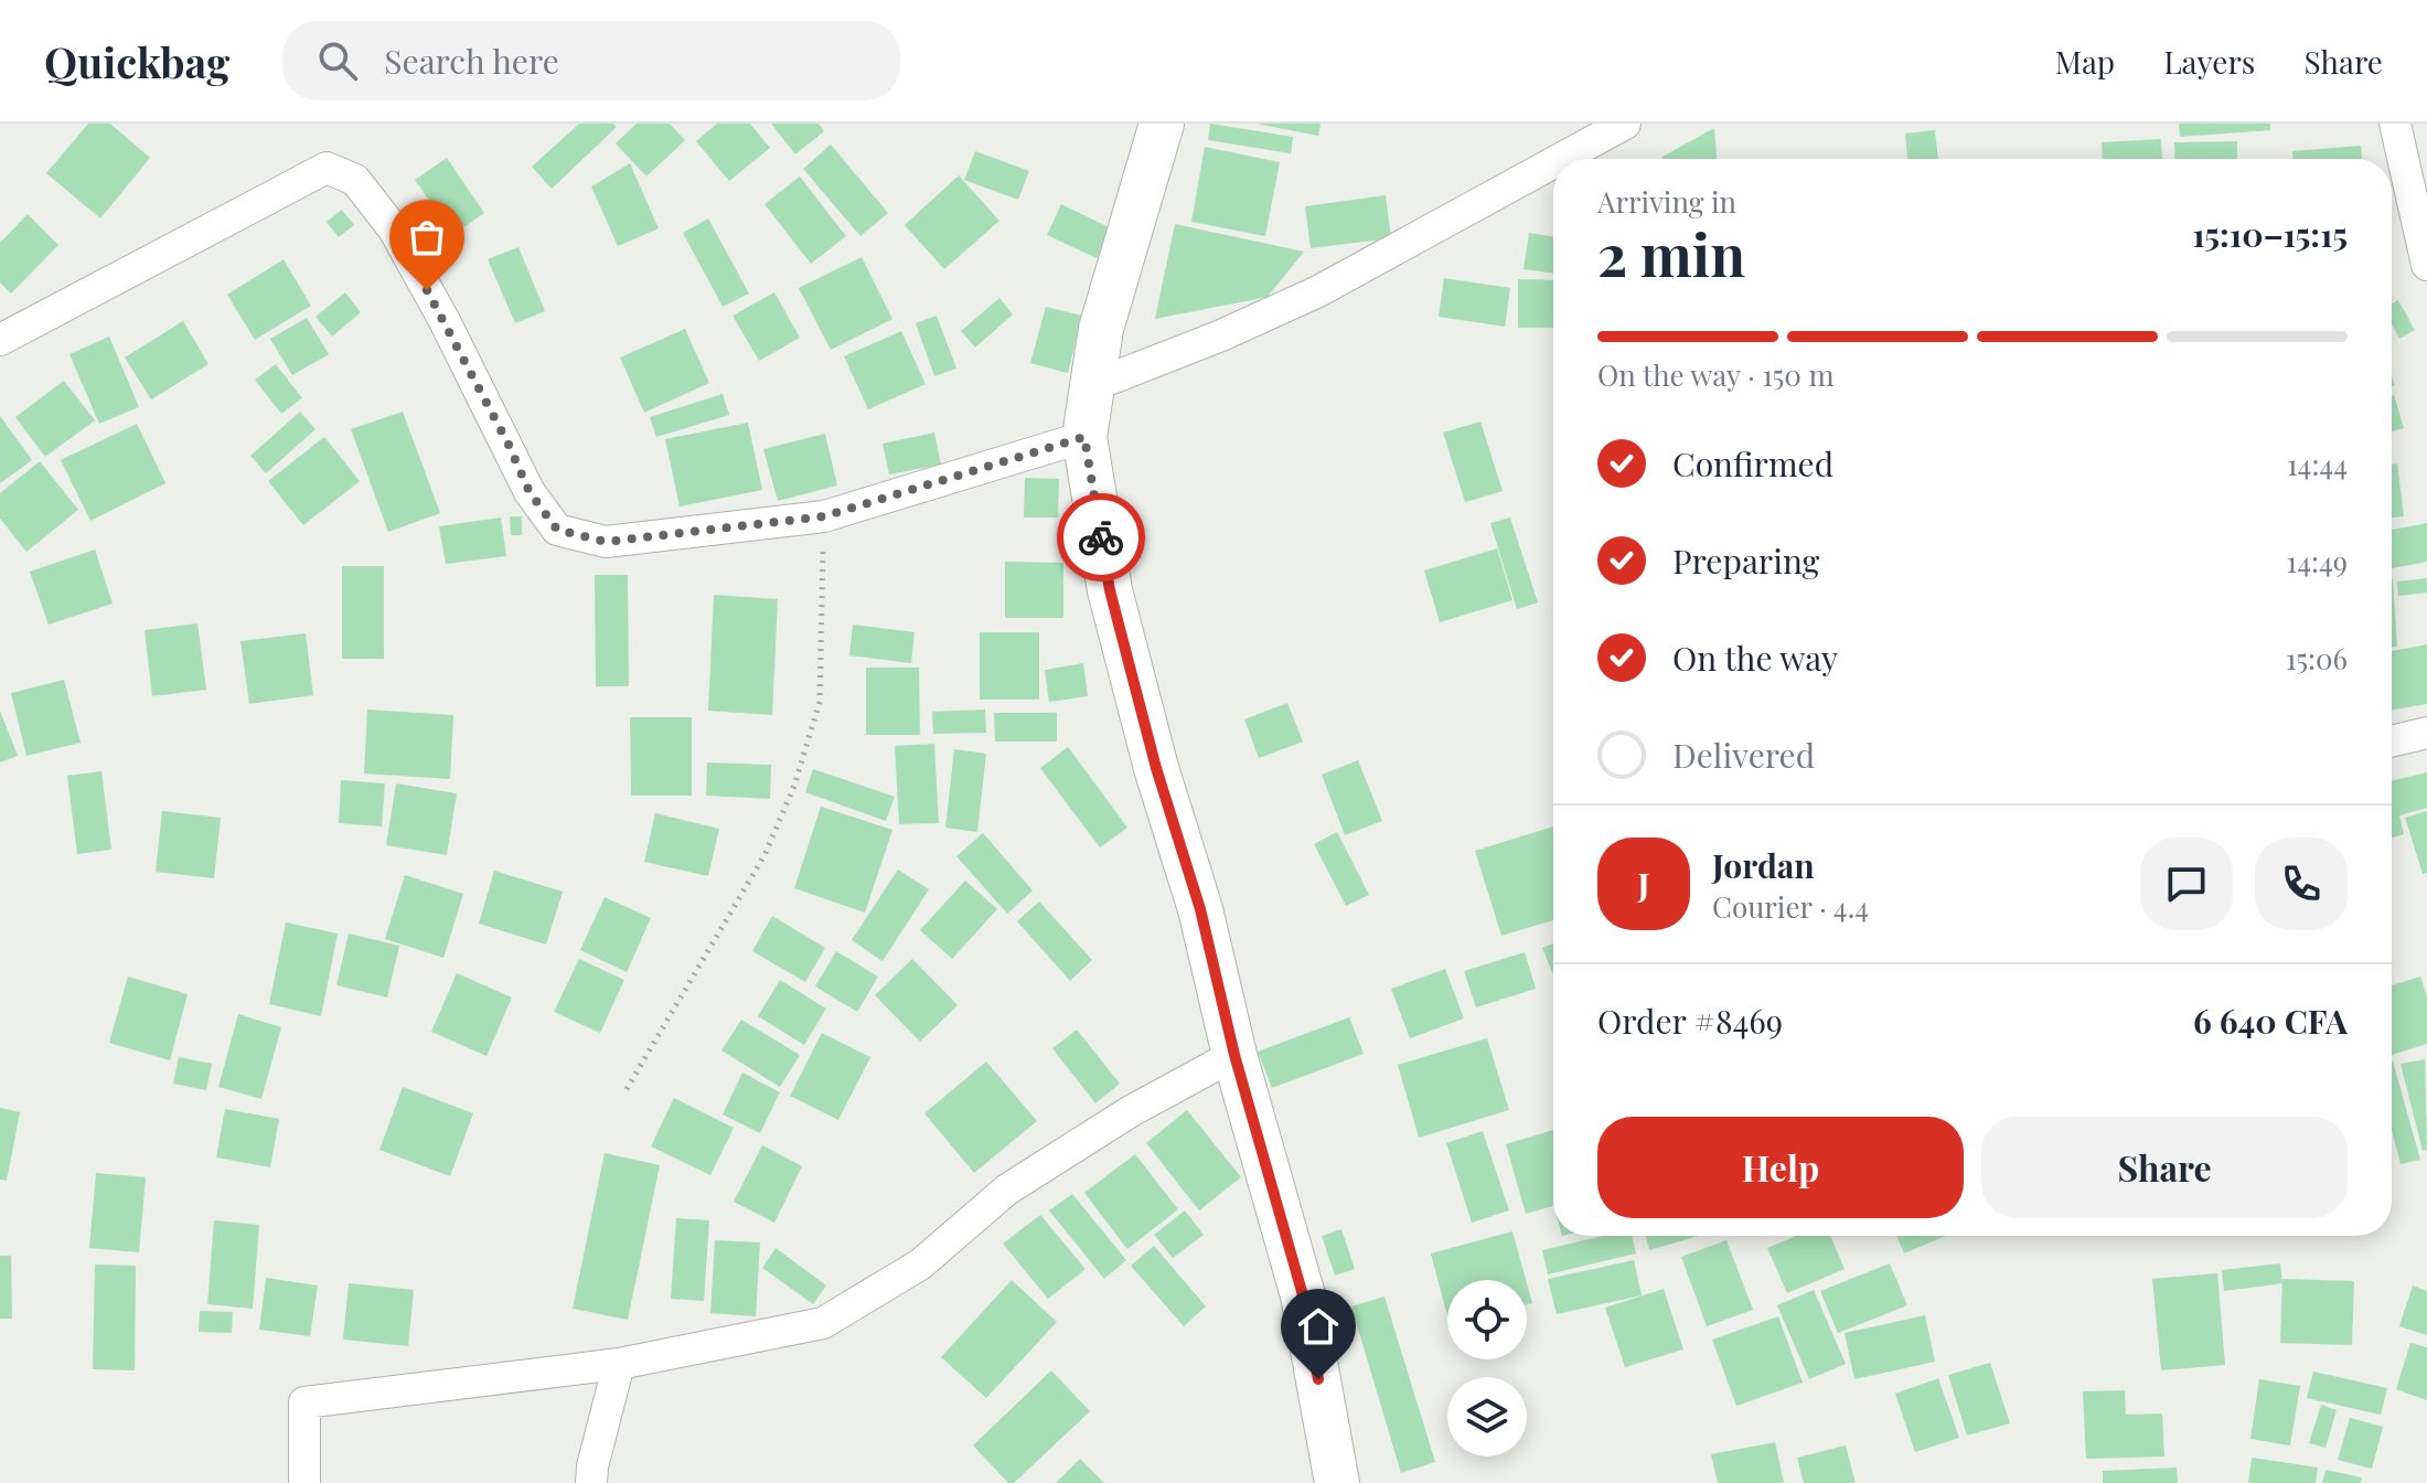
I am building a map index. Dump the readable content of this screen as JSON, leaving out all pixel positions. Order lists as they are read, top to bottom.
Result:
{
  "page": {
    "header": "Quickbag",
    "search": "Search here",
    "nav": ["Map", "Layers", "Share"],
    "heading": ["2 min", "Arriving in", "15:10–15:15"],
    "panel": [
      "Jordan",
      "Courier · 4.4",
      "Order #8469",
      "6 640 CFA"
    ],
    "bar": "On the way · 150 m",
    "list": [
      ["Confirmed", "14:44"],
      ["Preparing", "14:49"],
      ["On the way", "15:06"],
      "Delivered"
    ],
    "round": "J",
    "buttons": ["Help", "Share"]
  }
}
